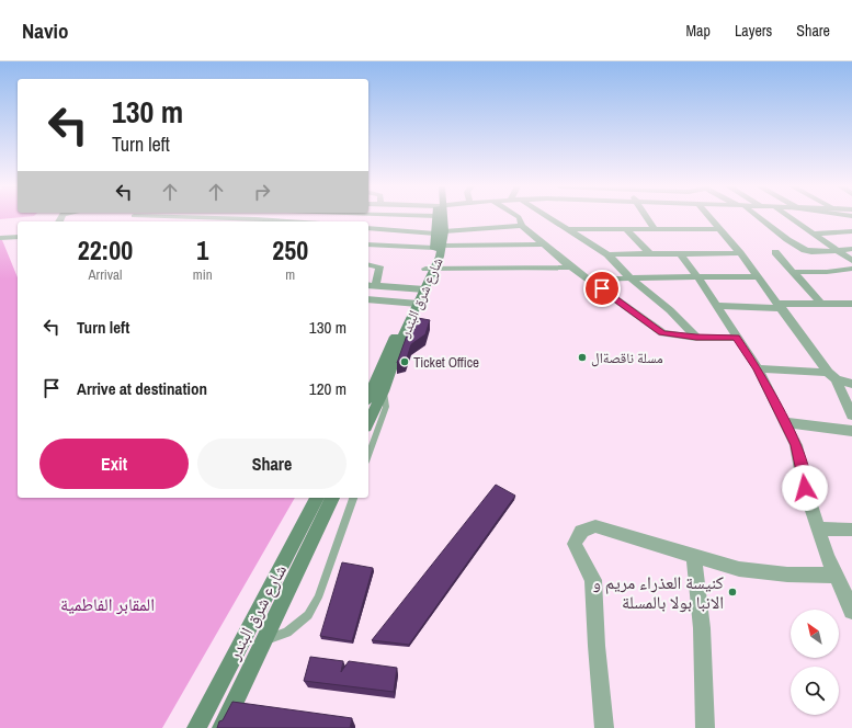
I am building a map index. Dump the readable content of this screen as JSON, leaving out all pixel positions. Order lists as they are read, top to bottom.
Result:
{
  "streets": {
    "main road": ["شارع شرق البندر"]
  },
  "parks": ["المقابر الفاطمية"],
  "places": ["مسلة ناقصةال", "Ticket Office", "كنيسة العذراء مريم و الانبا بولا بالمسلة"],
  "north": "top left",
  "page": {
    "header": "Navio",
    "nav": ["Map", "Layers", "Share"],
    "turn": ["130 m", "Turn left"],
    "eta": [
      "22:00",
      "Arrival",
      "1",
      "min",
      "250",
      "m"
    ],
    "list": [
      {
        "name": "Turn left",
        "value": "130 m"
      },
      {
        "name": "Arrive at destination",
        "value": "120 m"
      }
    ],
    "buttons": ["Exit", "Share"]
  }
}
